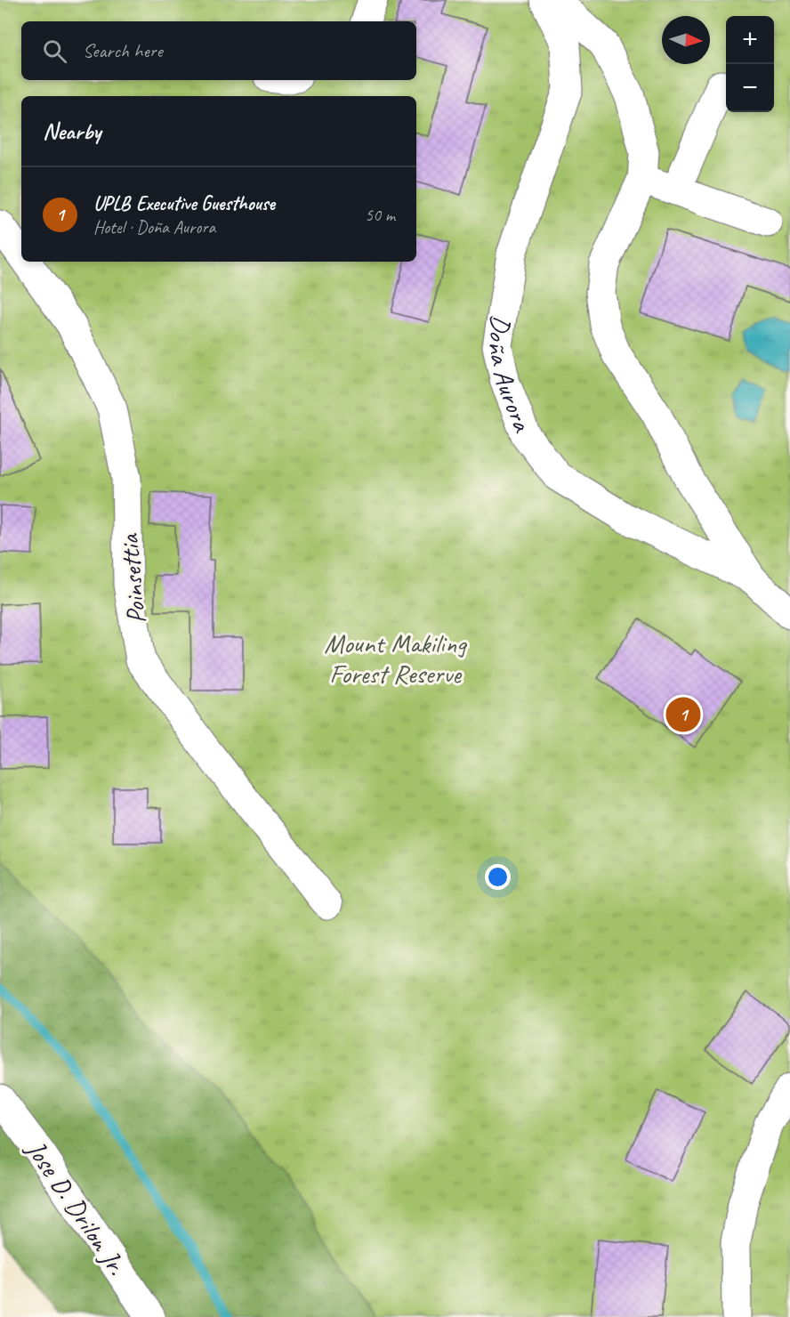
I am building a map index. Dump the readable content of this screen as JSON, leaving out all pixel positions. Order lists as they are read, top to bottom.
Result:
{
  "streets": {
    "street": ["Doña Aurora", "Poinsettia", "Jose D. Drilon Jr."]
  },
  "parks": ["Mount Makiling Forest Reserve"],
  "north": "right",
  "page": {
    "map_buttons": ["+", "−"],
    "search": "Search here",
    "heading": "Nearby",
    "list": [
      {
        "mark": "1",
        "name": "UPLB Executive Guesthouse",
        "note": "Hotel · Doña Aurora",
        "value": "50 m"
      }
    ],
    "pins": "1"
  }
}
